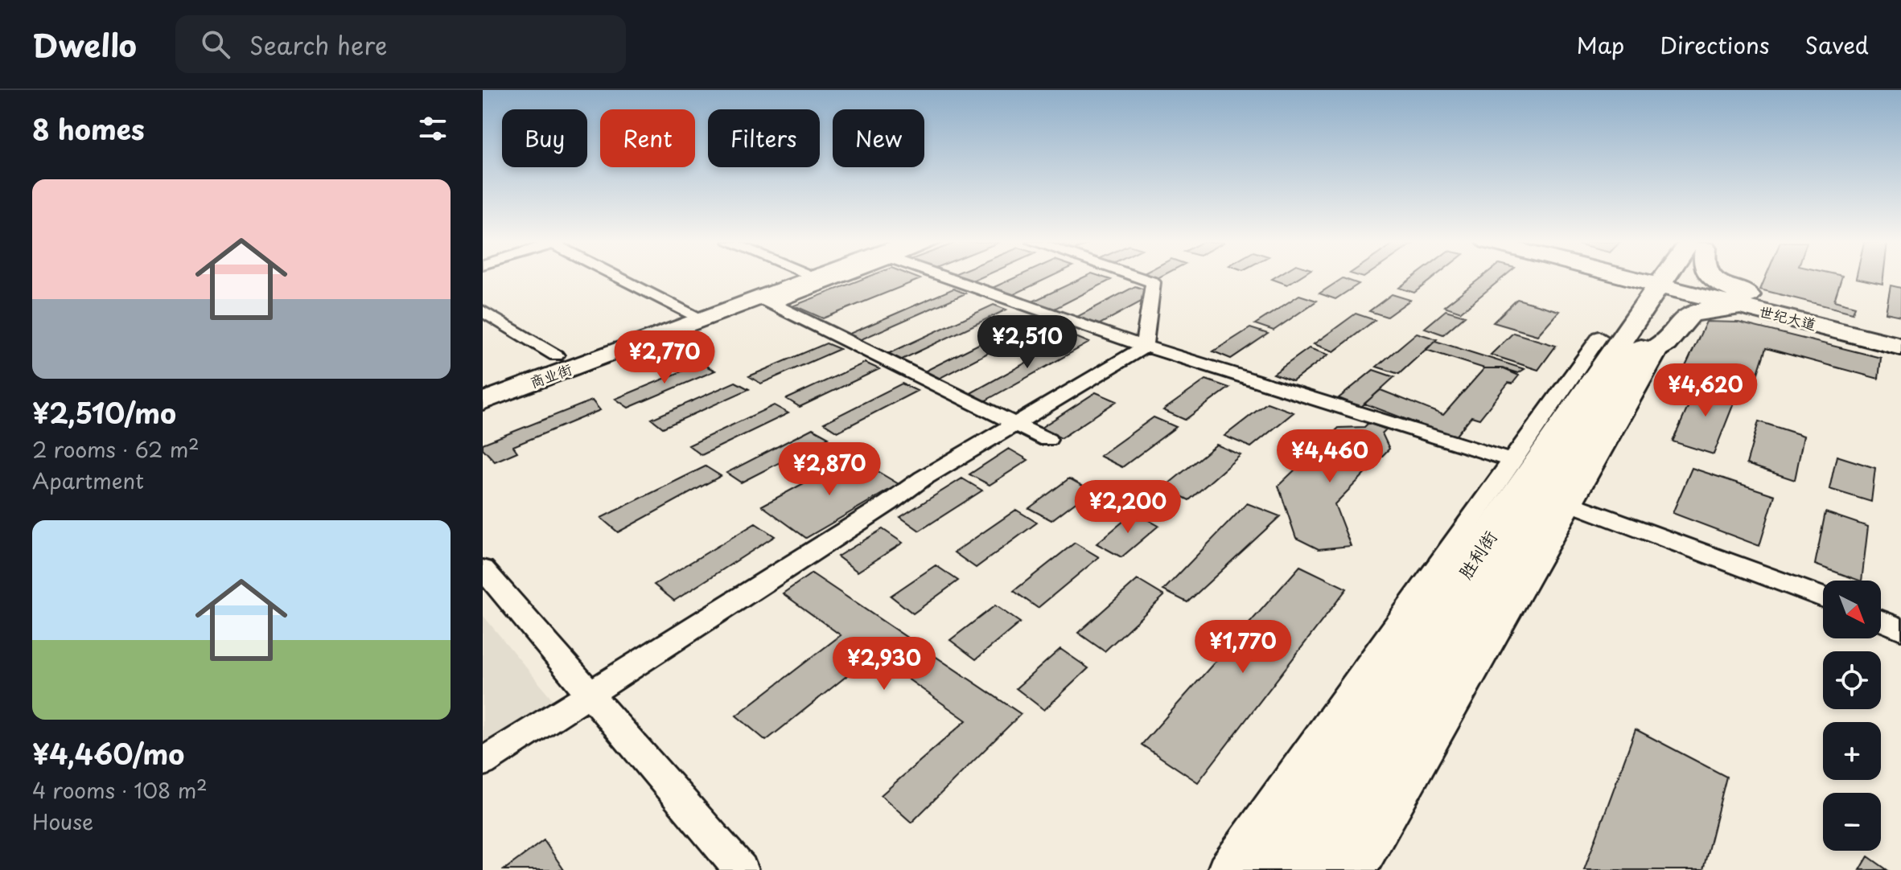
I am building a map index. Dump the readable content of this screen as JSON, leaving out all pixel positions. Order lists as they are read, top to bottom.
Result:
{
  "streets": {
    "main road": ["世纪大道", "胜利街"],
    "street": ["商业街"]
  },
  "crossings": [
    ["世纪大道", "胜利街"]
  ],
  "north": "bottom right",
  "page": {
    "header": "Dwello",
    "search": "Search here",
    "nav": ["Map", "Directions", "Saved"],
    "heading": "8 homes",
    "chip": [
      "Buy",
      "Rent",
      "Filters",
      "New"
    ],
    "list": [
      {
        "name": "¥2,510/mo",
        "note": "2 rooms · 62 m² · Apartment"
      },
      {
        "name": "¥4,460/mo",
        "note": "4 rooms · 108 m² · House"
      }
    ],
    "price": [
      "¥2,510",
      "¥2,770",
      "¥4,620",
      "¥4,460",
      "¥2,870",
      "¥2,200",
      "¥1,770",
      "¥2,930"
    ],
    "map_buttons": ["+", "−"]
  }
}
